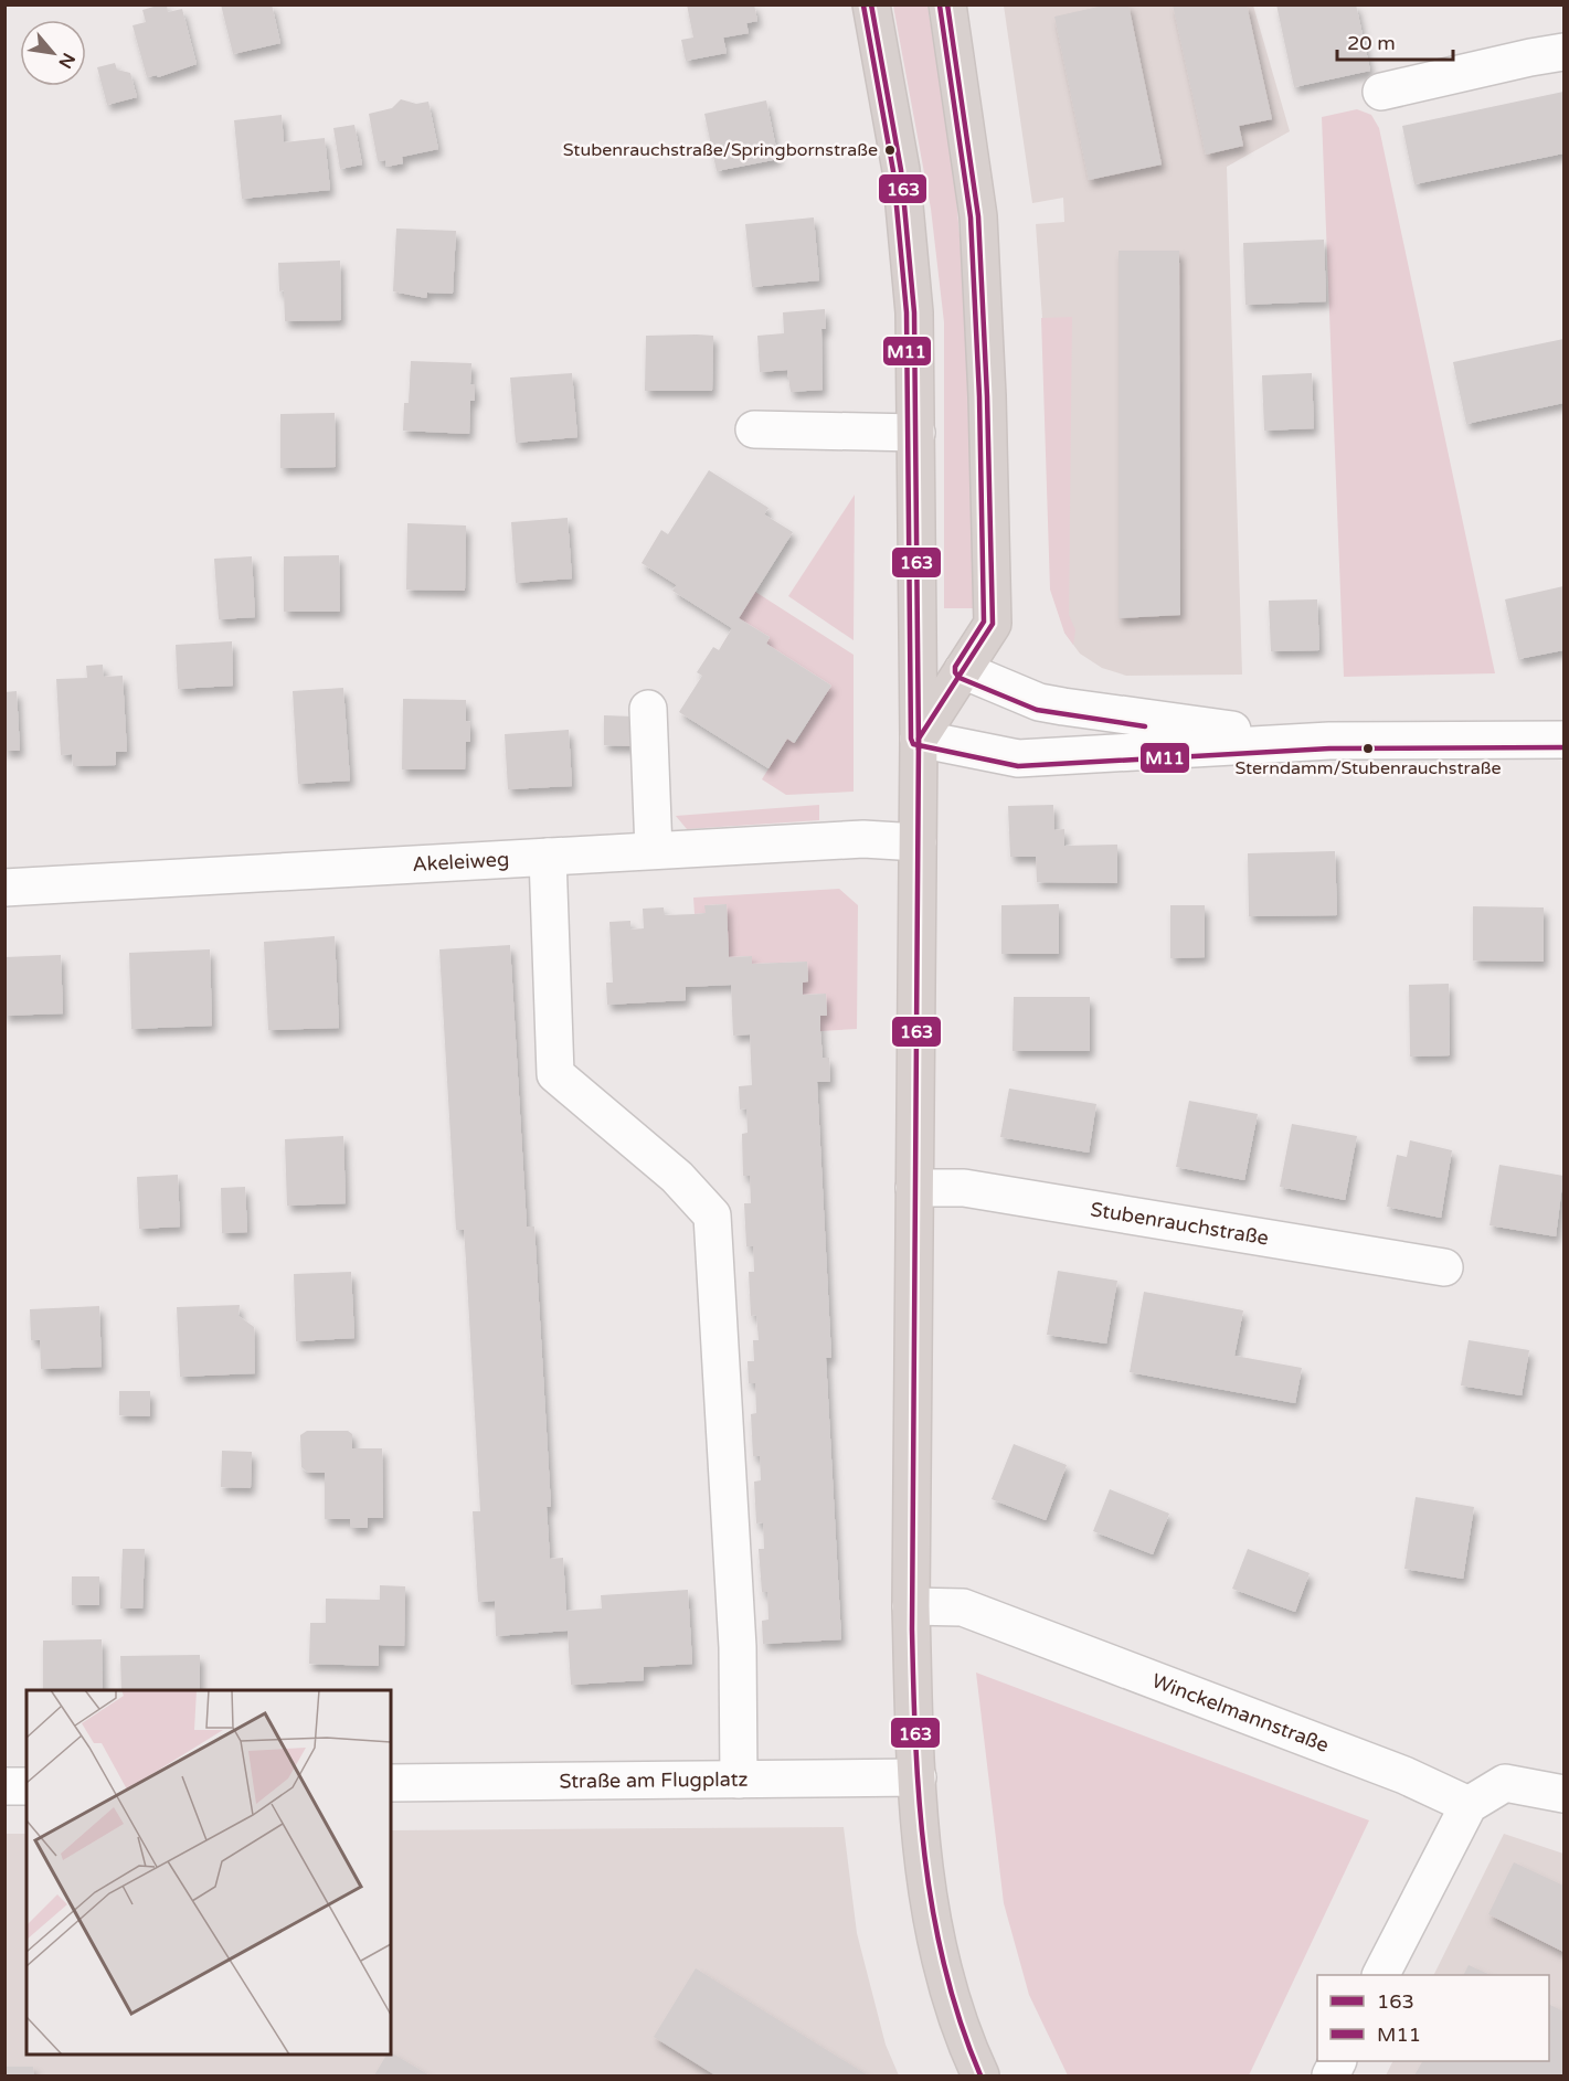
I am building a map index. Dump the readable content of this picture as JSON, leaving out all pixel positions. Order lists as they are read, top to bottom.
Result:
{
  "streets": {
    "street": [
      "Akeleiweg",
      "Stubenrauchstraße",
      "Winckelmannstraße",
      "Straße am Flugplatz"
    ]
  },
  "places": ["Stubenrauchstraße/Springbornstraße", "Sterndamm/Stubenrauchstraße"],
  "lines": ["transit line 163", "transit line M11"],
  "legend": ["163", "M11"],
  "scale_bar": "20 m",
  "north": "bottom right"
}
